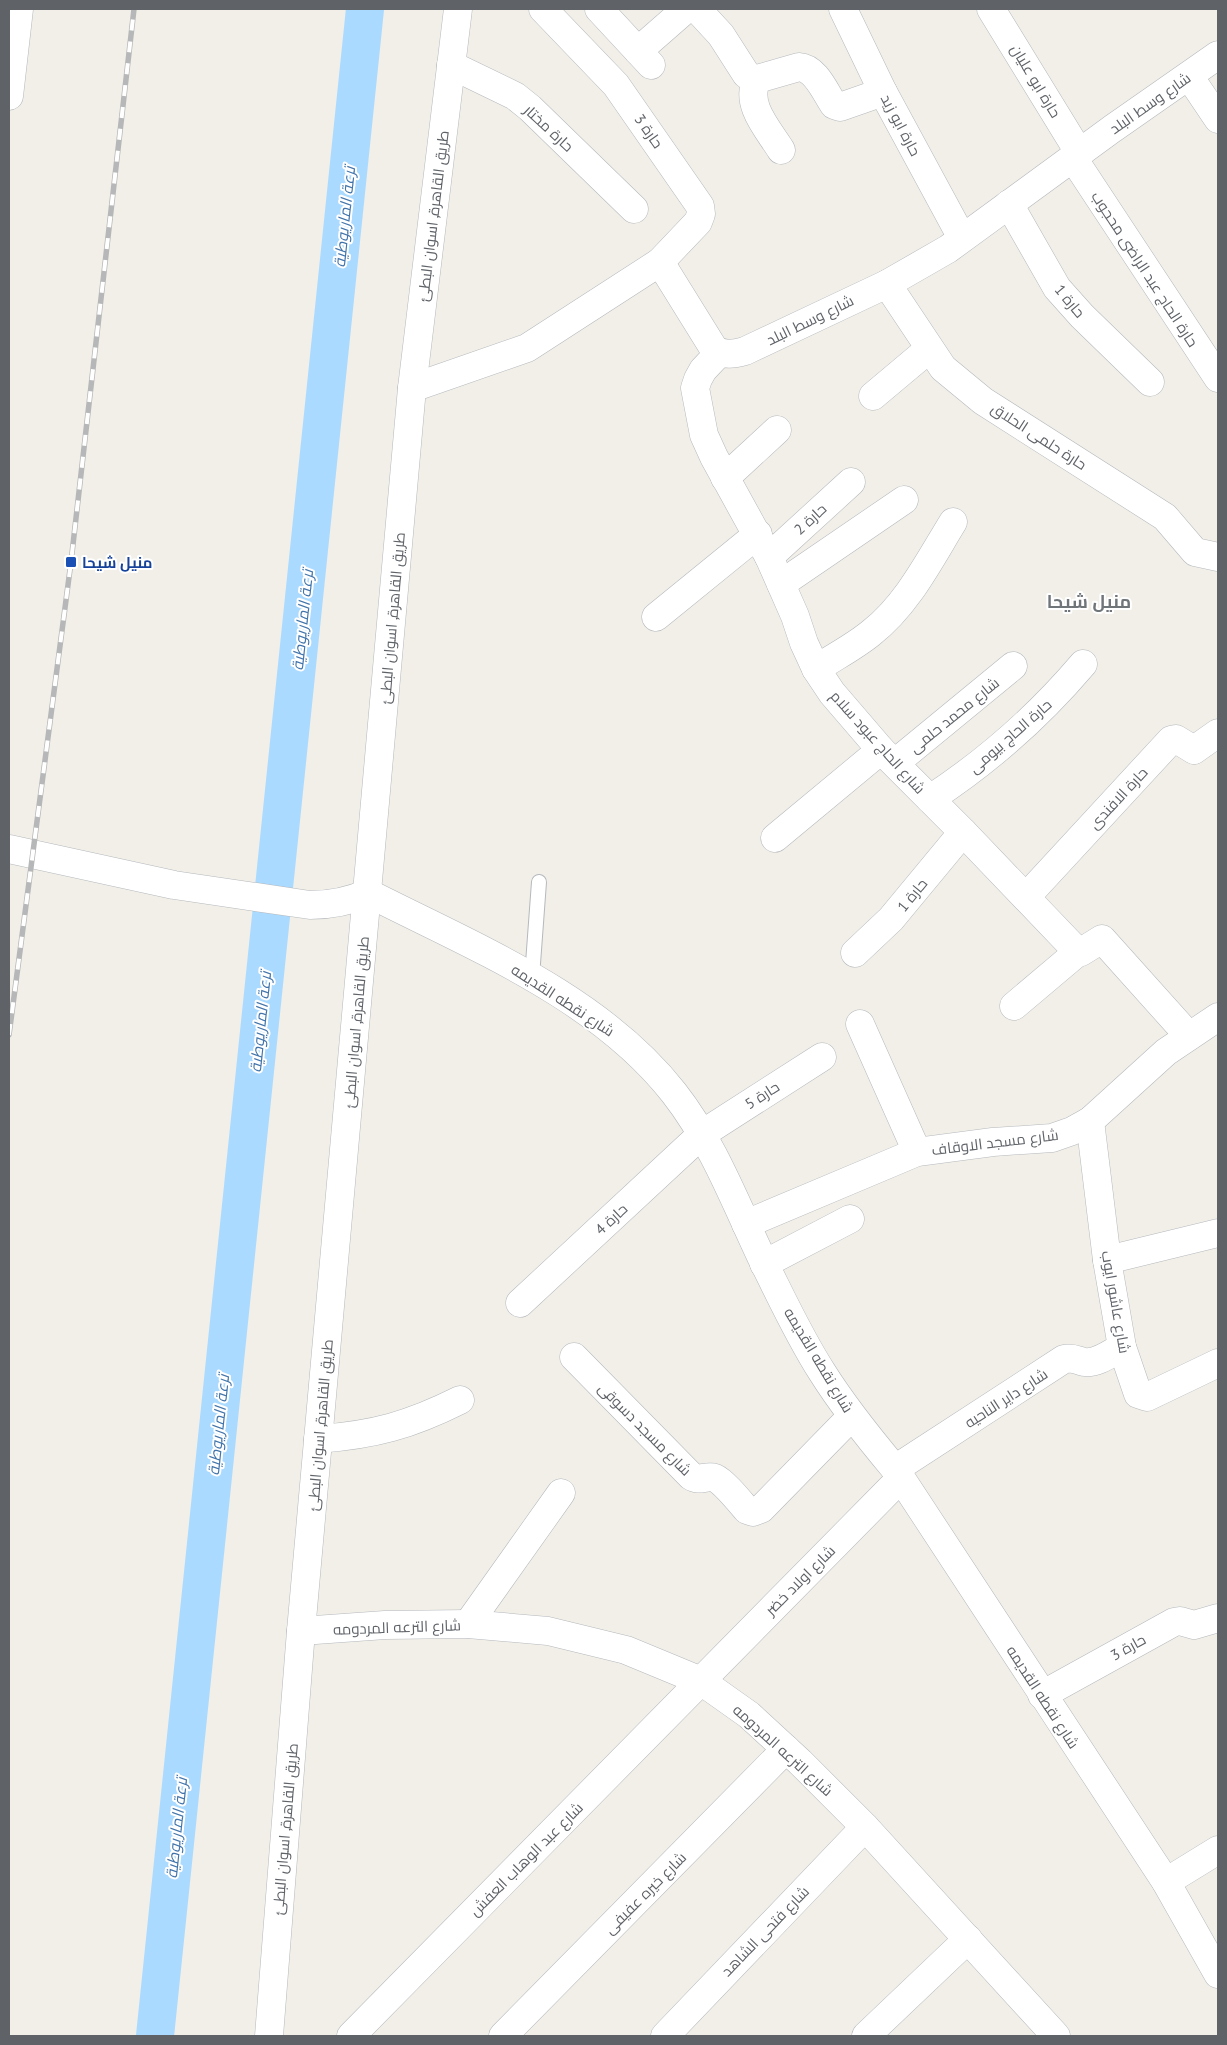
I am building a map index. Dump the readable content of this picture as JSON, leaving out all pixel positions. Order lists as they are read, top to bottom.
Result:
{
  "streets": {
    "street": [
      "حارة ابو عليان",
      "شارع وسط البلد",
      "حارة ابو زيد",
      "حارة مختار",
      "حارة 3",
      "طريق القاهرة, اسوان البطئ",
      "حارة الحاج عبد الراضى محجوب",
      "حارة 1",
      "حارة حلمى الحلاق",
      "حارة 2",
      "شارع محمد حلمى",
      "حارة الحاج بيومى",
      "شارع الحاج عبود سلام",
      "حارة الافندى",
      "شارع نقطه القديمه",
      "حارة 5",
      "شارع مسجد الاوقاف",
      "حارة 4",
      "شارع عاشور ايوب",
      "شارع داير الناحيه",
      "شارع مسجد دسوقى",
      "شارع اولاد خضر",
      "شارع الترعه المردومه",
      "شارع عبد الوهاب العفش",
      "شارع خيره عفيفى",
      "شارع فتحى الشاهد"
    ]
  },
  "crossings": [
    ["حارة ابو عليان", "شارع وسط البلد"],
    ["حارة ابو عليان", "حارة الحاج عبد الراضى محجوب"],
    ["شارع وسط البلد", "حارة ابو زيد"],
    ["شارع وسط البلد", "حارة الحاج عبد الراضى محجوب"],
    ["شارع وسط البلد", "حارة 1"],
    ["شارع وسط البلد", "حارة حلمى الحلاق"],
    ["شارع وسط البلد", "شارع الحاج عبود سلام"],
    ["حارة مختار", "طريق القاهرة, اسوان البطئ"],
    ["حارة 3", "شارع نقطه القديمه"],
    ["طريق القاهرة, اسوان البطئ", "شارع نقطه القديمه"],
    ["طريق القاهرة, اسوان البطئ", "شارع الترعه المردومه"],
    ["حارة 1", "شارع الحاج عبود سلام"],
    ["حارة 2", "شارع الحاج عبود سلام"],
    ["شارع محمد حلمى", "شارع الحاج عبود سلام"],
    ["حارة الحاج بيومى", "شارع الحاج عبود سلام"],
    ["شارع الحاج عبود سلام", "حارة الافندى"],
    ["شارع نقطه القديمه", "حارة 5"],
    ["شارع نقطه القديمه", "شارع مسجد الاوقاف"],
    ["شارع نقطه القديمه", "حارة 4"],
    ["شارع نقطه القديمه", "شارع داير الناحيه"],
    ["شارع نقطه القديمه", "شارع مسجد دسوقى"],
    ["شارع نقطه القديمه", "شارع اولاد خضر"],
    ["حارة 5", "حارة 4"],
    ["شارع مسجد الاوقاف", "شارع عاشور ايوب"],
    ["شارع عاشور ايوب", "شارع داير الناحيه"],
    ["شارع داير الناحيه", "شارع اولاد خضر"],
    ["شارع اولاد خضر", "شارع الترعه المردومه"],
    ["شارع اولاد خضر", "شارع عبد الوهاب العفش"],
    ["شارع الترعه المردومه", "شارع عبد الوهاب العفش"],
    ["شارع الترعه المردومه", "شارع خيره عفيفى"],
    ["شارع الترعه المردومه", "شارع فتحى الشاهد"]
  ],
  "districts": ["منيل شيحا"],
  "water": ["ترعة الماريوطية"],
  "places": {
    "transit": ["منيل شيحا"]
  }
}
